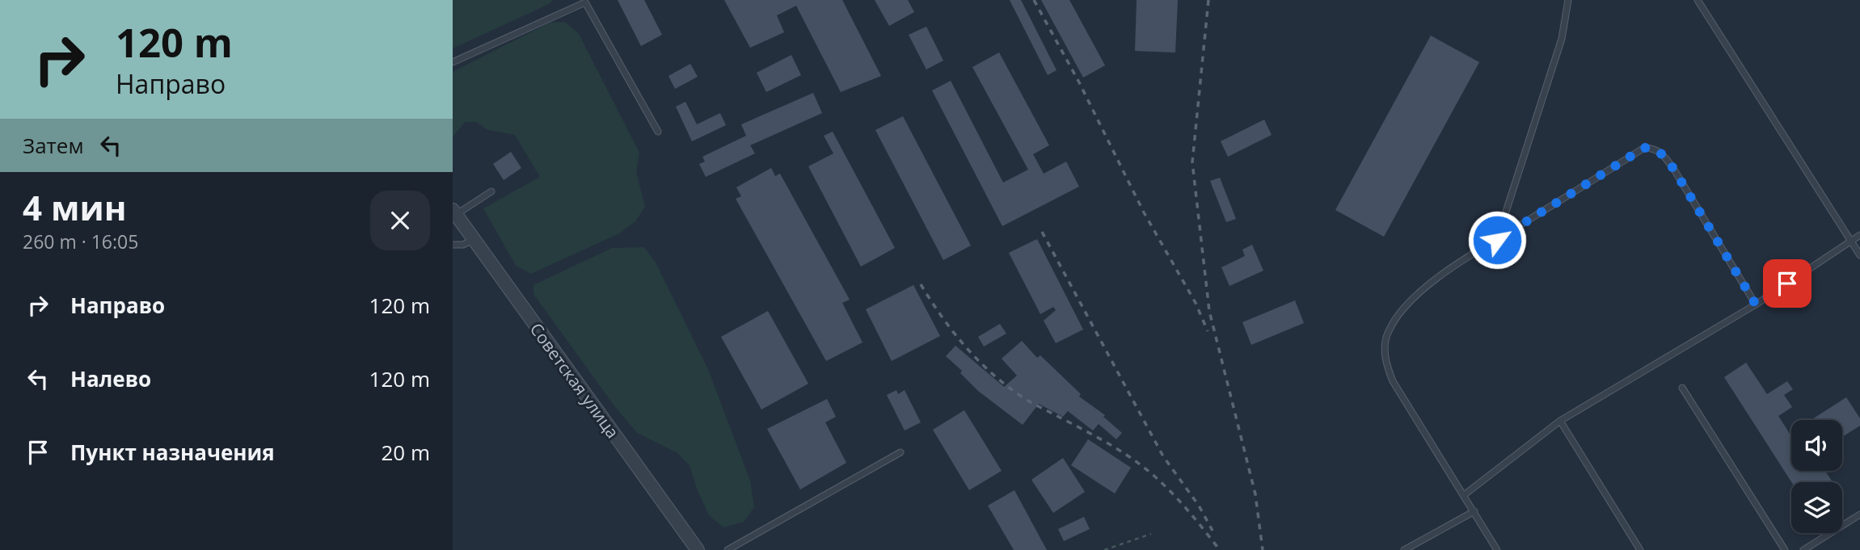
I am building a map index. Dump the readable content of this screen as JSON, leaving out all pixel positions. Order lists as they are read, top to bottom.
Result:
{
  "streets": {
    "street": ["Советская улица"]
  },
  "page": {
    "turn": ["120 m", "Направо"],
    "then": "Затем",
    "heading": ["4 мин", "260 m · 16:05"],
    "list": [
      {
        "name": "Направо",
        "value": "120 m"
      },
      {
        "name": "Налево",
        "value": "120 m"
      },
      {
        "name": "Пункт назначения",
        "value": "20 m"
      }
    ]
  }
}
